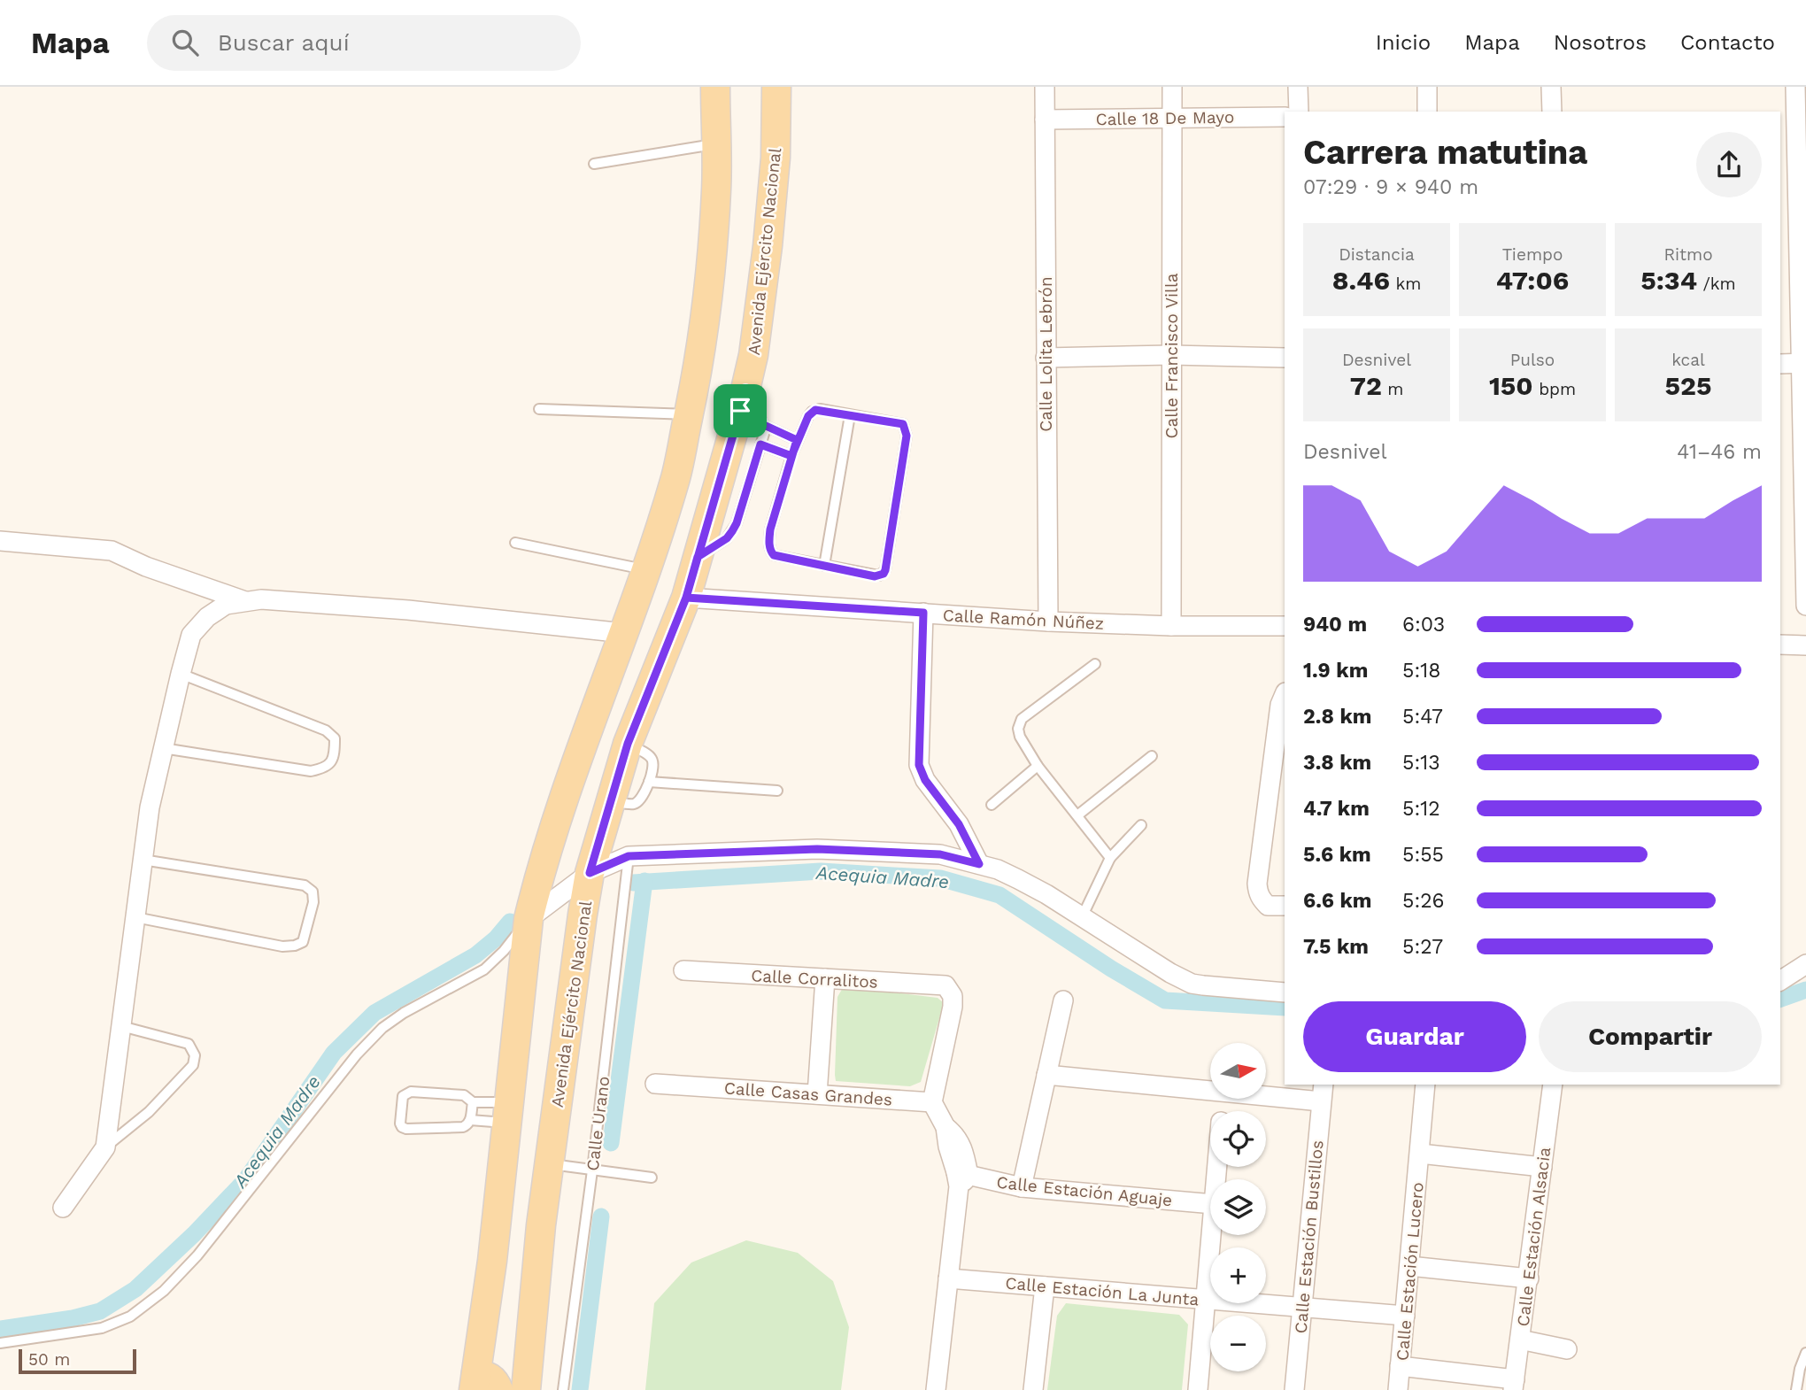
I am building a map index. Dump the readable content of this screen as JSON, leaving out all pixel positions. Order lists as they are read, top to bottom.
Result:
{
  "streets": {
    "main road": ["Avenida Ejército Nacional"],
    "street": [
      "Calle 18 De Mayo",
      "Calle Lolita Lebrón",
      "Calle Francisco Villa",
      "Calle Ramón Núñez",
      "Calle Corralitos",
      "Calle Casas Grandes",
      "Calle Estación Aguaje",
      "Calle Estación Bustillos",
      "Calle Estación Alsacia",
      "Calle Estación Lucero",
      "Calle Estación La Junta"
    ],
    "lane": ["Calle Urano"]
  },
  "crossings": [
    ["Calle 18 De Mayo", "Calle Lolita Lebrón"],
    ["Calle 18 De Mayo", "Calle Francisco Villa"],
    ["Avenida Ejército Nacional", "Calle Ramón Núñez"],
    ["Calle Lolita Lebrón", "Calle Ramón Núñez"],
    ["Calle Francisco Villa", "Calle Ramón Núñez"],
    ["Calle Corralitos", "Calle Casas Grandes"],
    ["Calle Estación Bustillos", "Calle Estación La Junta"],
    ["Calle Estación Lucero", "Calle Estación La Junta"]
  ],
  "water": ["Acequia Madre"],
  "scale_bar": "50 m",
  "north": "right",
  "page": {
    "header": "Mapa",
    "search": "Buscar aquí",
    "nav": [
      "Inicio",
      "Mapa",
      "Nosotros",
      "Contacto"
    ],
    "heading": ["Carrera matutina", "07:29 · 9 × 940 m"],
    "stats": [
      ["Distancia", "8.46 km"],
      ["Tiempo", "47:06"],
      ["Ritmo", "5:34 /km"],
      ["Desnivel", "72 m"],
      ["Pulso", "150 bpm"],
      ["kcal", "525"]
    ],
    "chart": ["Desnivel", "41–46 m"],
    "list": [
      {
        "name": "940 m",
        "note": "6:03"
      },
      {
        "name": "1.9 km",
        "note": "5:18"
      },
      {
        "name": "2.8 km",
        "note": "5:47"
      },
      {
        "name": "3.8 km",
        "note": "5:13"
      },
      {
        "name": "4.7 km",
        "note": "5:12"
      },
      {
        "name": "5.6 km",
        "note": "5:55"
      },
      {
        "name": "6.6 km",
        "note": "5:26"
      },
      {
        "name": "7.5 km",
        "note": "5:27"
      }
    ],
    "buttons": ["Guardar", "Compartir"],
    "map_buttons": ["+", "−"],
    "scale": "50 m"
  }
}
